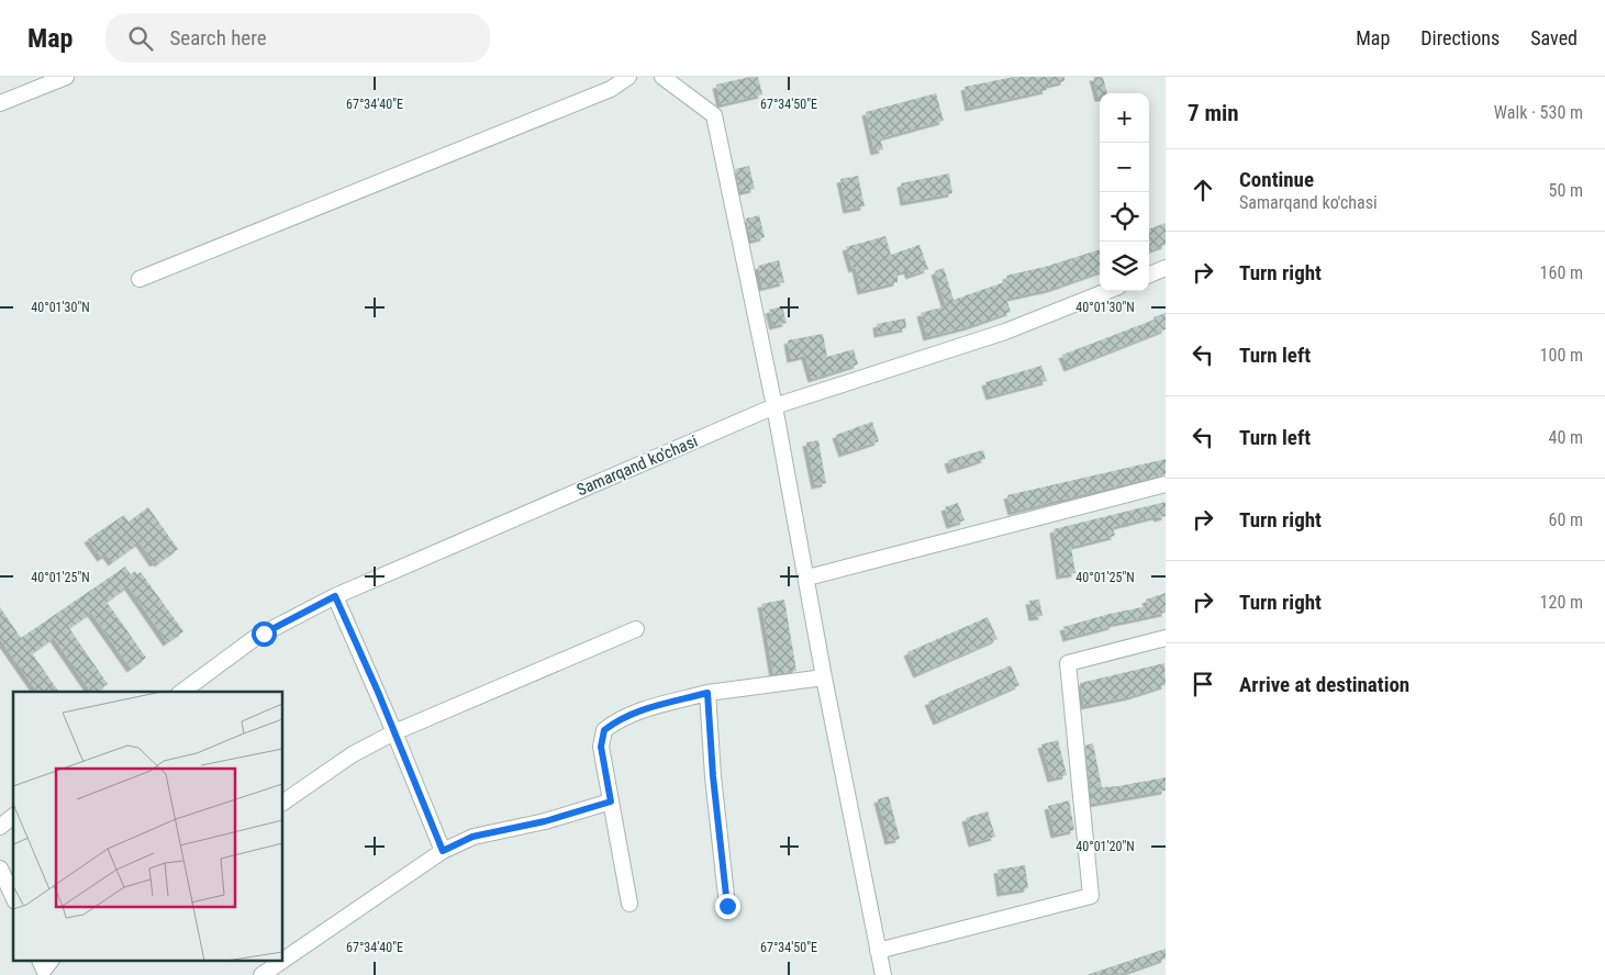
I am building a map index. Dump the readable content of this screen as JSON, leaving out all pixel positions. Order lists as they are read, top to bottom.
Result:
{
  "streets": {
    "street": ["Samarqand ko'chasi"]
  },
  "page": {
    "header": "Map",
    "search": "Search here",
    "nav": ["Map", "Directions", "Saved"],
    "heading": ["7 min", "Walk · 530 m"],
    "map_buttons": ["+", "−"],
    "list": [
      ["Continue", "Samarqand ko'chasi", "50 m"],
      ["Turn right", "160 m"],
      ["Turn left", "100 m"],
      ["Turn left", "40 m"],
      ["Turn right", "60 m"],
      ["Turn right", "120 m"],
      "Arrive at destination"
    ]
  },
  "coordinates": [
    "67°34'40\"E",
    "67°34'50\"E",
    "40°01'30\"N",
    "40°01'25\"N",
    "40°01'20\"N"
  ]
}
